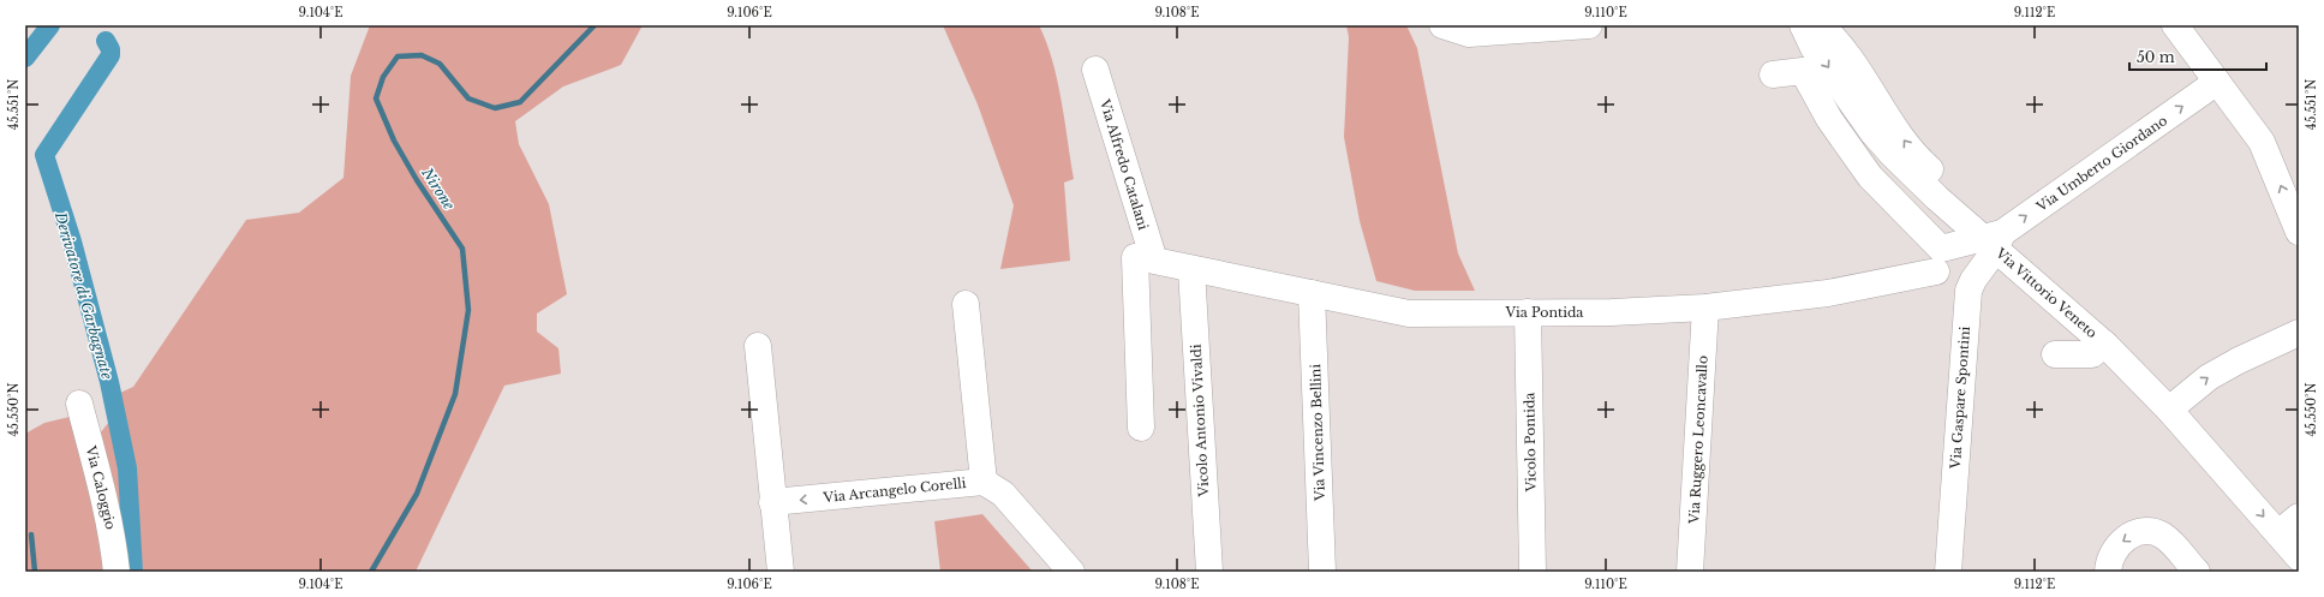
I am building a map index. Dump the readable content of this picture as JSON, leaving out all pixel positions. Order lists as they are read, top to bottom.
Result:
{
  "streets": {
    "street": [
      "Via Umberto Giordano",
      "Via Alfredo Catalani",
      "Via Vittorio Veneto",
      "Via Pontida",
      "Via Gaspare Spontini",
      "Vicolo Antonio Vivaldi",
      "Via Vincenzo Bellini",
      "Via Ruggero Leoncavallo",
      "Vicolo Pontida",
      "Via Caloggio",
      "Via Arcangelo Corelli"
    ]
  },
  "crossings": [
    ["Via Umberto Giordano", "Via Vittorio Veneto"],
    ["Via Umberto Giordano", "Via Gaspare Spontini"],
    ["Via Alfredo Catalani", "Via Pontida"],
    ["Via Vittorio Veneto", "Via Gaspare Spontini"],
    ["Via Pontida", "Vicolo Antonio Vivaldi"],
    ["Via Pontida", "Via Vincenzo Bellini"],
    ["Via Pontida", "Via Ruggero Leoncavallo"],
    ["Via Pontida", "Vicolo Pontida"]
  ],
  "one_way": ["Via Umberto Giordano", "Via Arcangelo Corelli"],
  "water": ["Nirone", "Derivatore di Garbagnate"],
  "scale_bar": "50 m",
  "coordinates": [
    "9.104°E",
    "9.106°E",
    "9.108°E",
    "9.110°E",
    "9.112°E",
    "45.551°N",
    "45.550°N"
  ]
}
